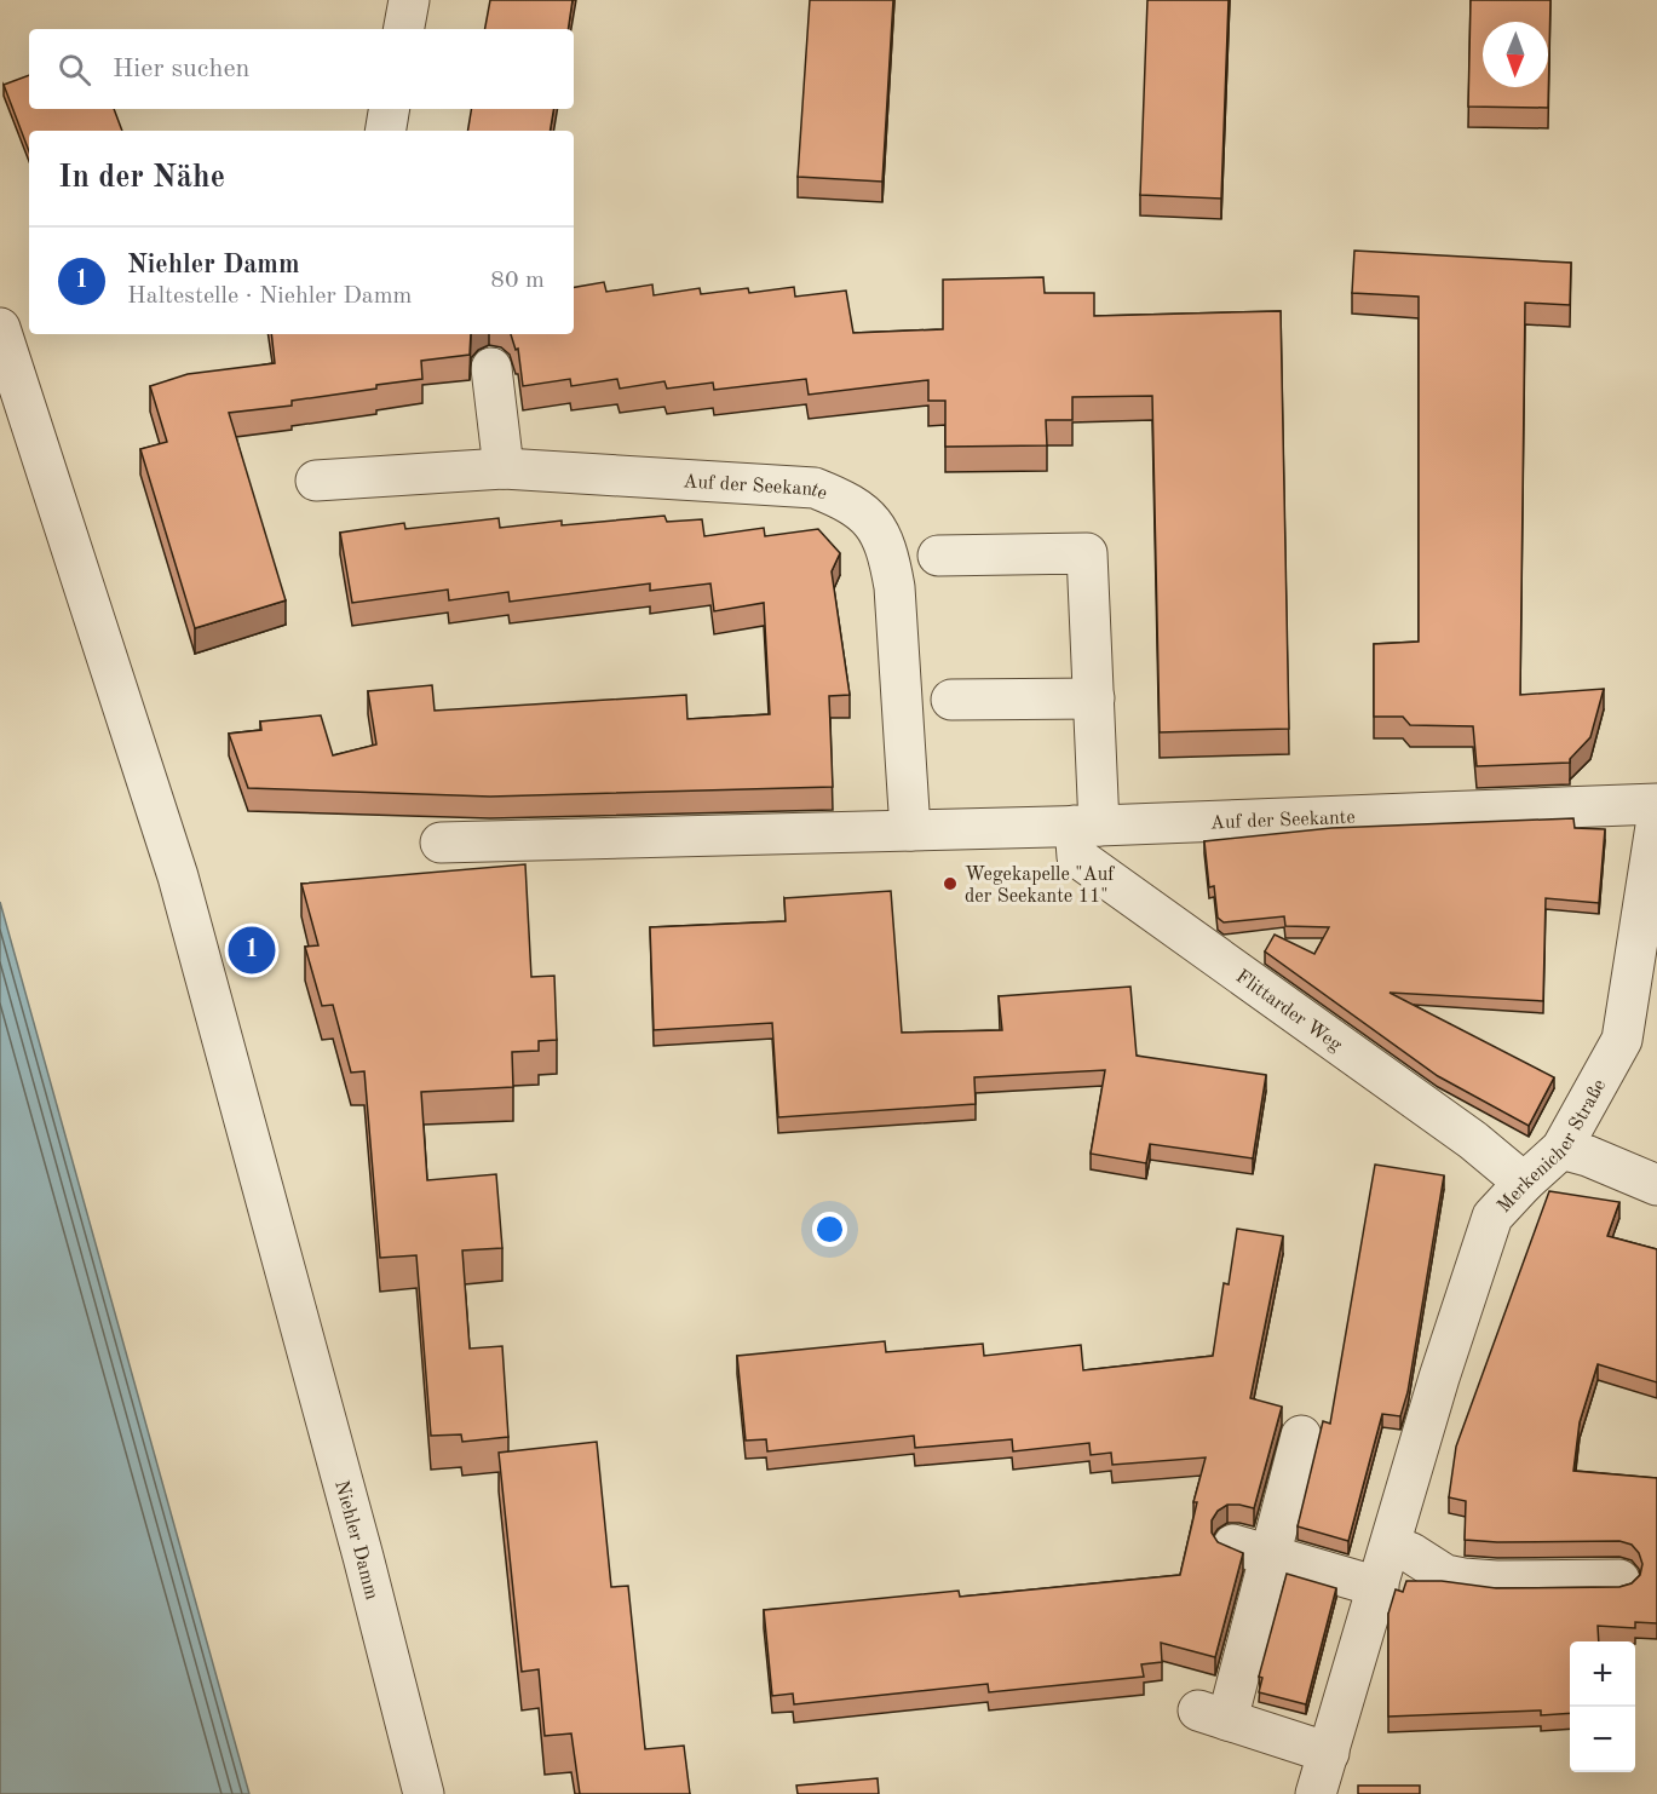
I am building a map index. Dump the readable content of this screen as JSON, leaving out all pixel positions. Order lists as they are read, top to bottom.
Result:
{
  "streets": {
    "street": [
      "Auf der Seekante",
      "Flittarder Weg",
      "Merkenicher Straße",
      "Niehler Damm"
    ]
  },
  "crossings": [
    ["Auf der Seekante", "Flittarder Weg"],
    ["Flittarder Weg", "Merkenicher Straße"]
  ],
  "places": ["Wegekapelle \"Auf der Seekante 11\""],
  "north": "bottom",
  "page": {
    "search": "Hier suchen",
    "heading": "In der Nähe",
    "list": [
      {
        "mark": "1",
        "name": "Niehler Damm",
        "note": "Haltestelle · Niehler Damm",
        "value": "80 m"
      }
    ],
    "pins": "1",
    "map_buttons": ["+", "−"]
  }
}
